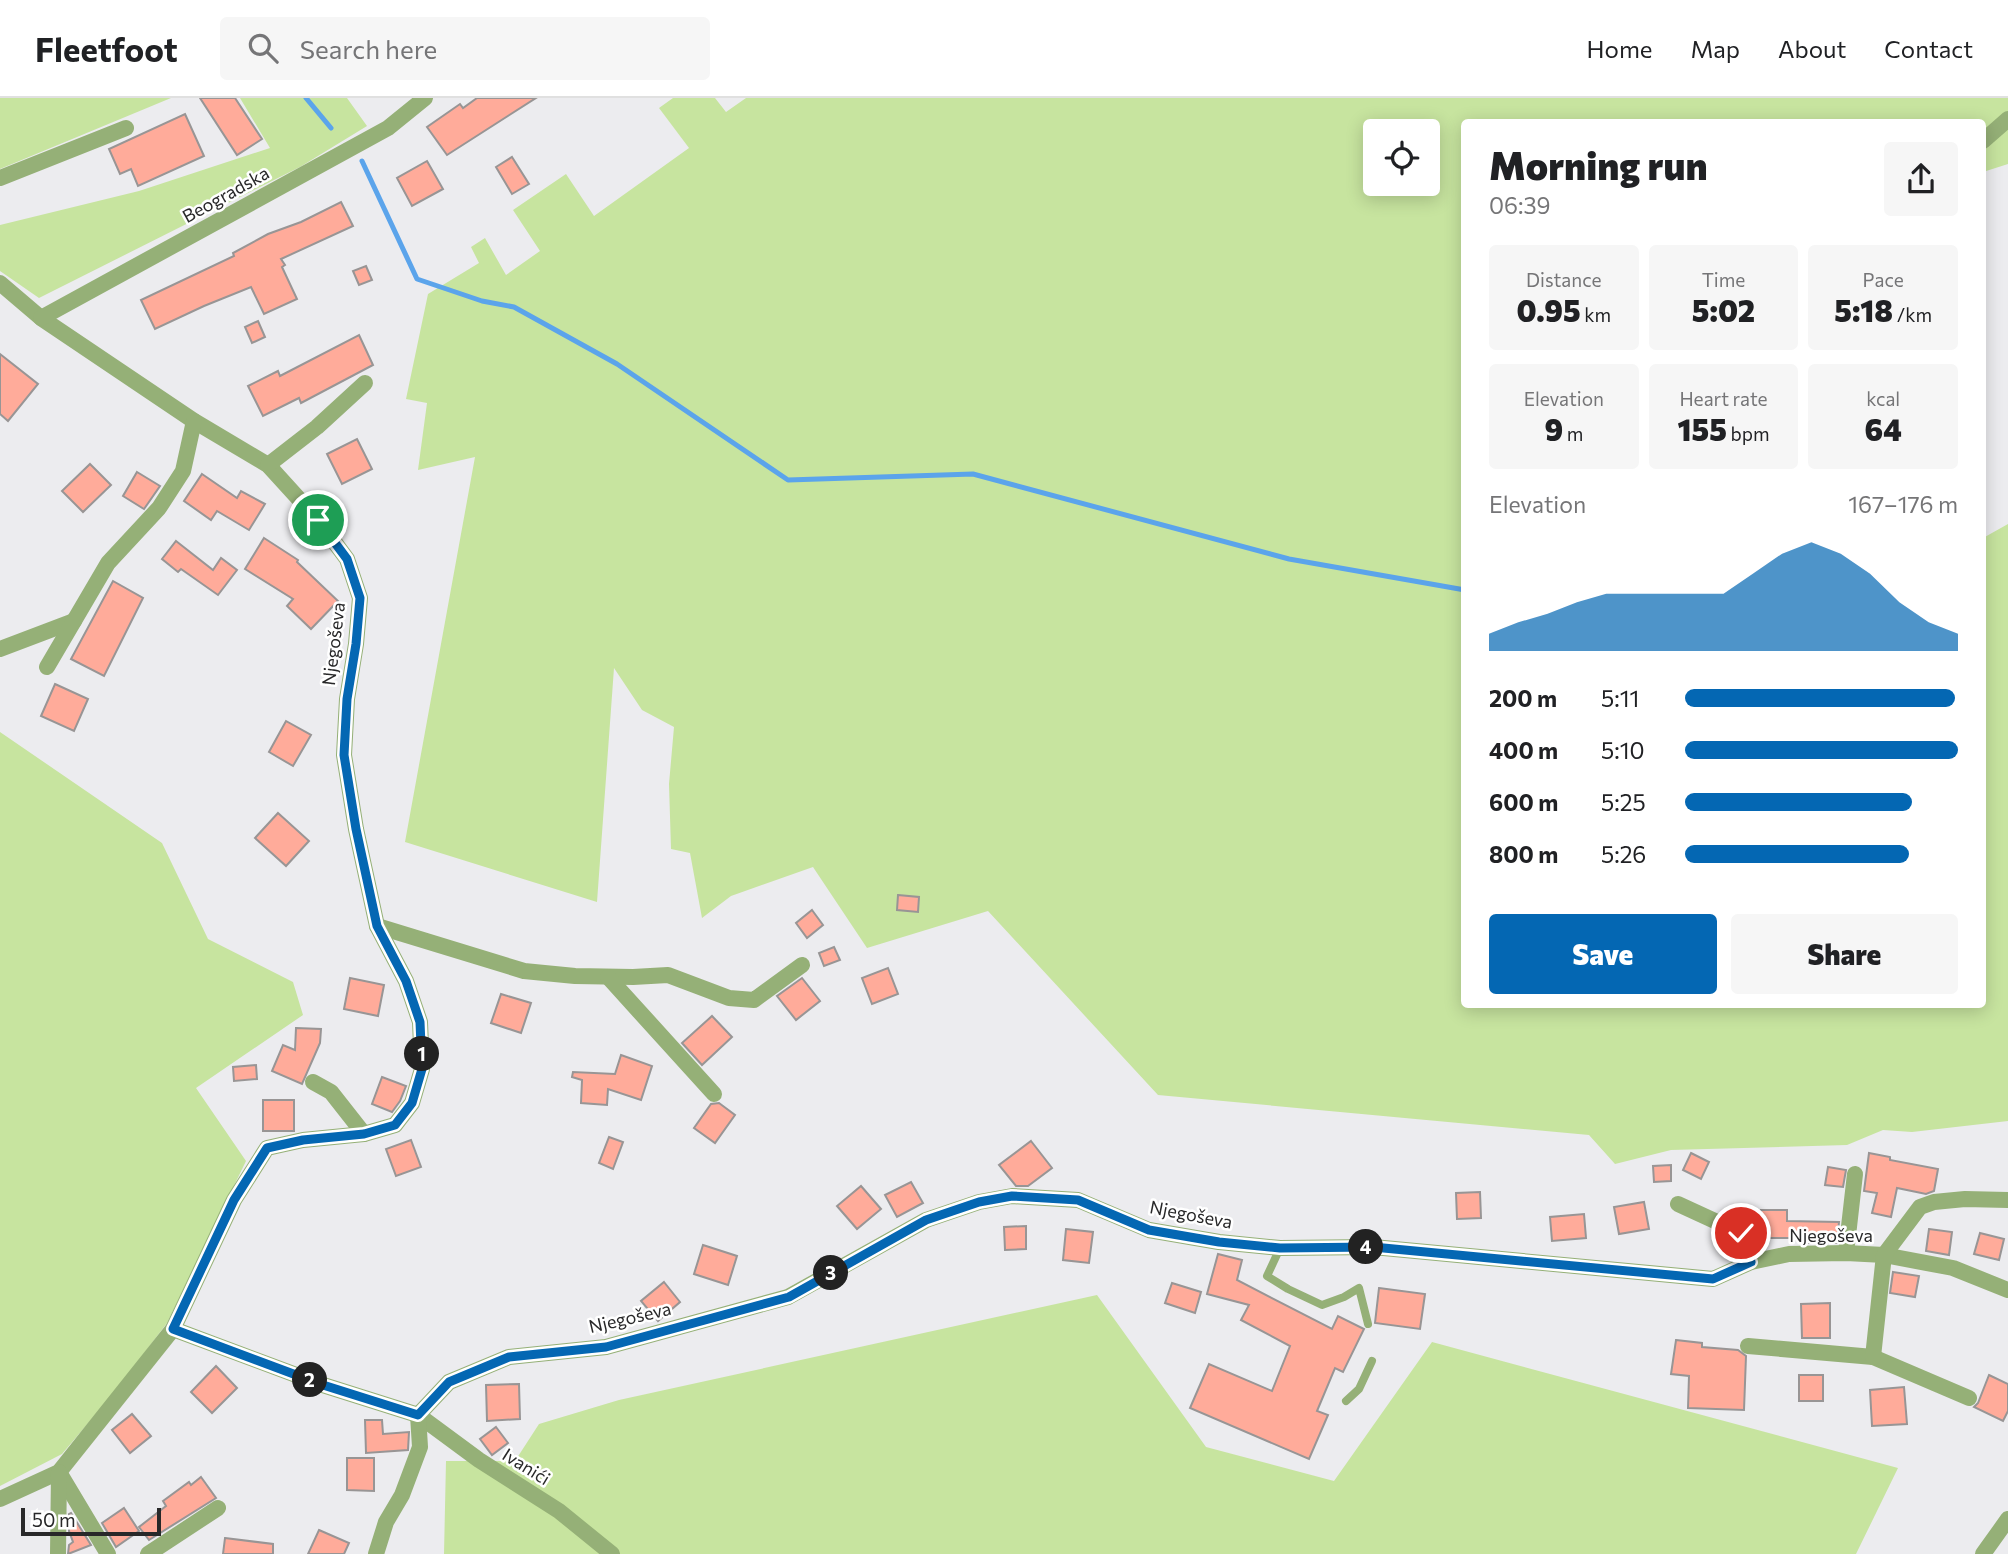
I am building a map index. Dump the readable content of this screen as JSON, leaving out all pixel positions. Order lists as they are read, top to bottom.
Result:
{
  "streets": {
    "street": ["Beogradska", "Njegoševa", "Ivanići"]
  },
  "crossings": [
    ["Beogradska", "Njegoševa"],
    ["Njegoševa", "Ivanići"]
  ],
  "scale_bar": "50 m",
  "page": {
    "header": "Fleetfoot",
    "search": "Search here",
    "nav": [
      "Home",
      "Map",
      "About",
      "Contact"
    ],
    "heading": ["Morning run", "06:39"],
    "stats": [
      ["Distance", "0.95 km"],
      ["Time", "5:02"],
      ["Pace", "5:18 /km"],
      ["Elevation", "9 m"],
      ["Heart rate", "155 bpm"],
      ["kcal", "64"]
    ],
    "chart": ["Elevation", "167–176 m"],
    "list": [
      {
        "name": "200 m",
        "note": "5:11"
      },
      {
        "name": "400 m",
        "note": "5:10"
      },
      {
        "name": "600 m",
        "note": "5:25"
      },
      {
        "name": "800 m",
        "note": "5:26"
      }
    ],
    "buttons": ["Save", "Share"],
    "pins": [
      "1",
      "4",
      "3",
      "2"
    ],
    "scale": "50 m"
  }
}
